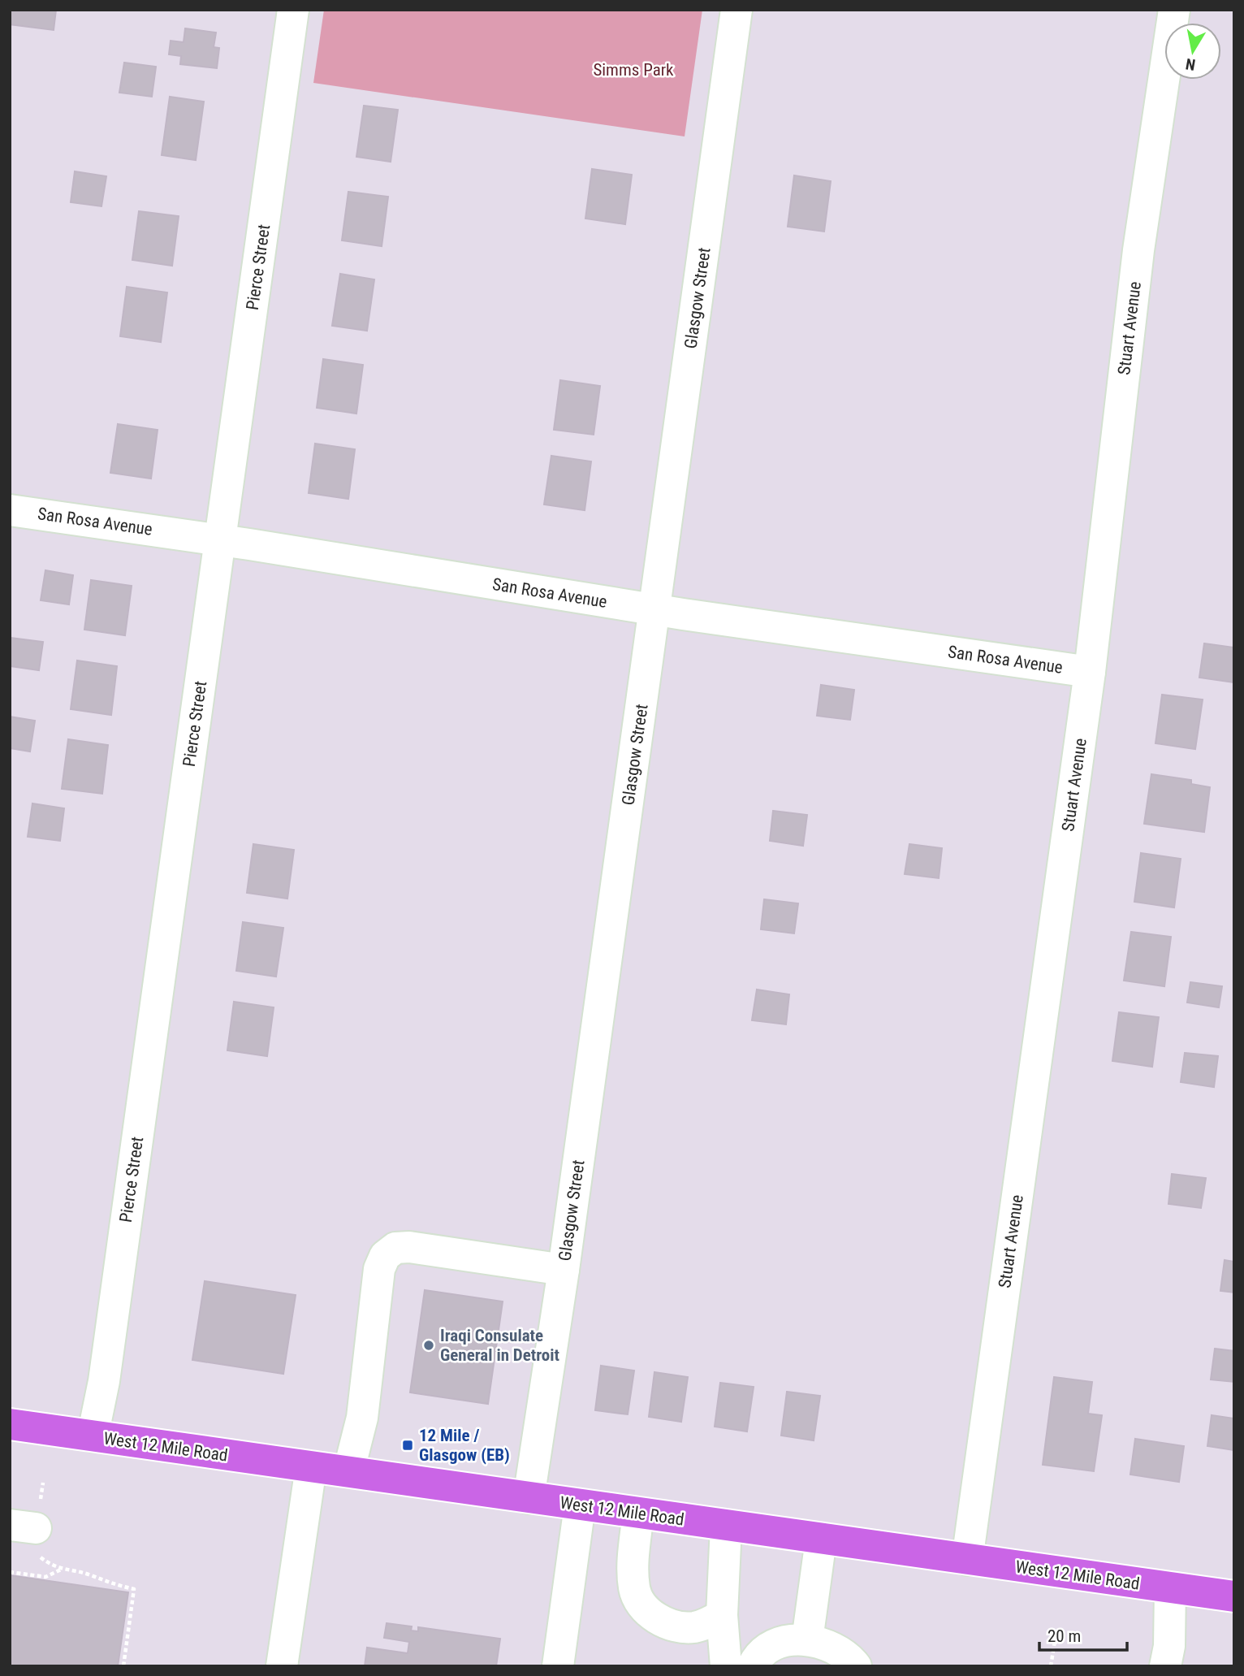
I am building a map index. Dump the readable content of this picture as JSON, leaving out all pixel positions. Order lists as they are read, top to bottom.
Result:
{
  "streets": {
    "main road": ["West 12 Mile Road"],
    "street": [
      "Pierce Street",
      "Glasgow Street",
      "Stuart Avenue",
      "San Rosa Avenue"
    ]
  },
  "crossings": [
    ["Pierce Street", "San Rosa Avenue"],
    ["Pierce Street", "West 12 Mile Road"],
    ["Glasgow Street", "San Rosa Avenue"],
    ["Glasgow Street", "West 12 Mile Road"],
    ["Stuart Avenue", "San Rosa Avenue"],
    ["Stuart Avenue", "West 12 Mile Road"]
  ],
  "parks": ["Simms Park"],
  "places": {
    "other": ["Iraqi Consulate General in Detroit"],
    "transit": ["12 Mile / Glasgow (EB)"]
  },
  "scale_bar": "20 m",
  "north": "bottom"
}
